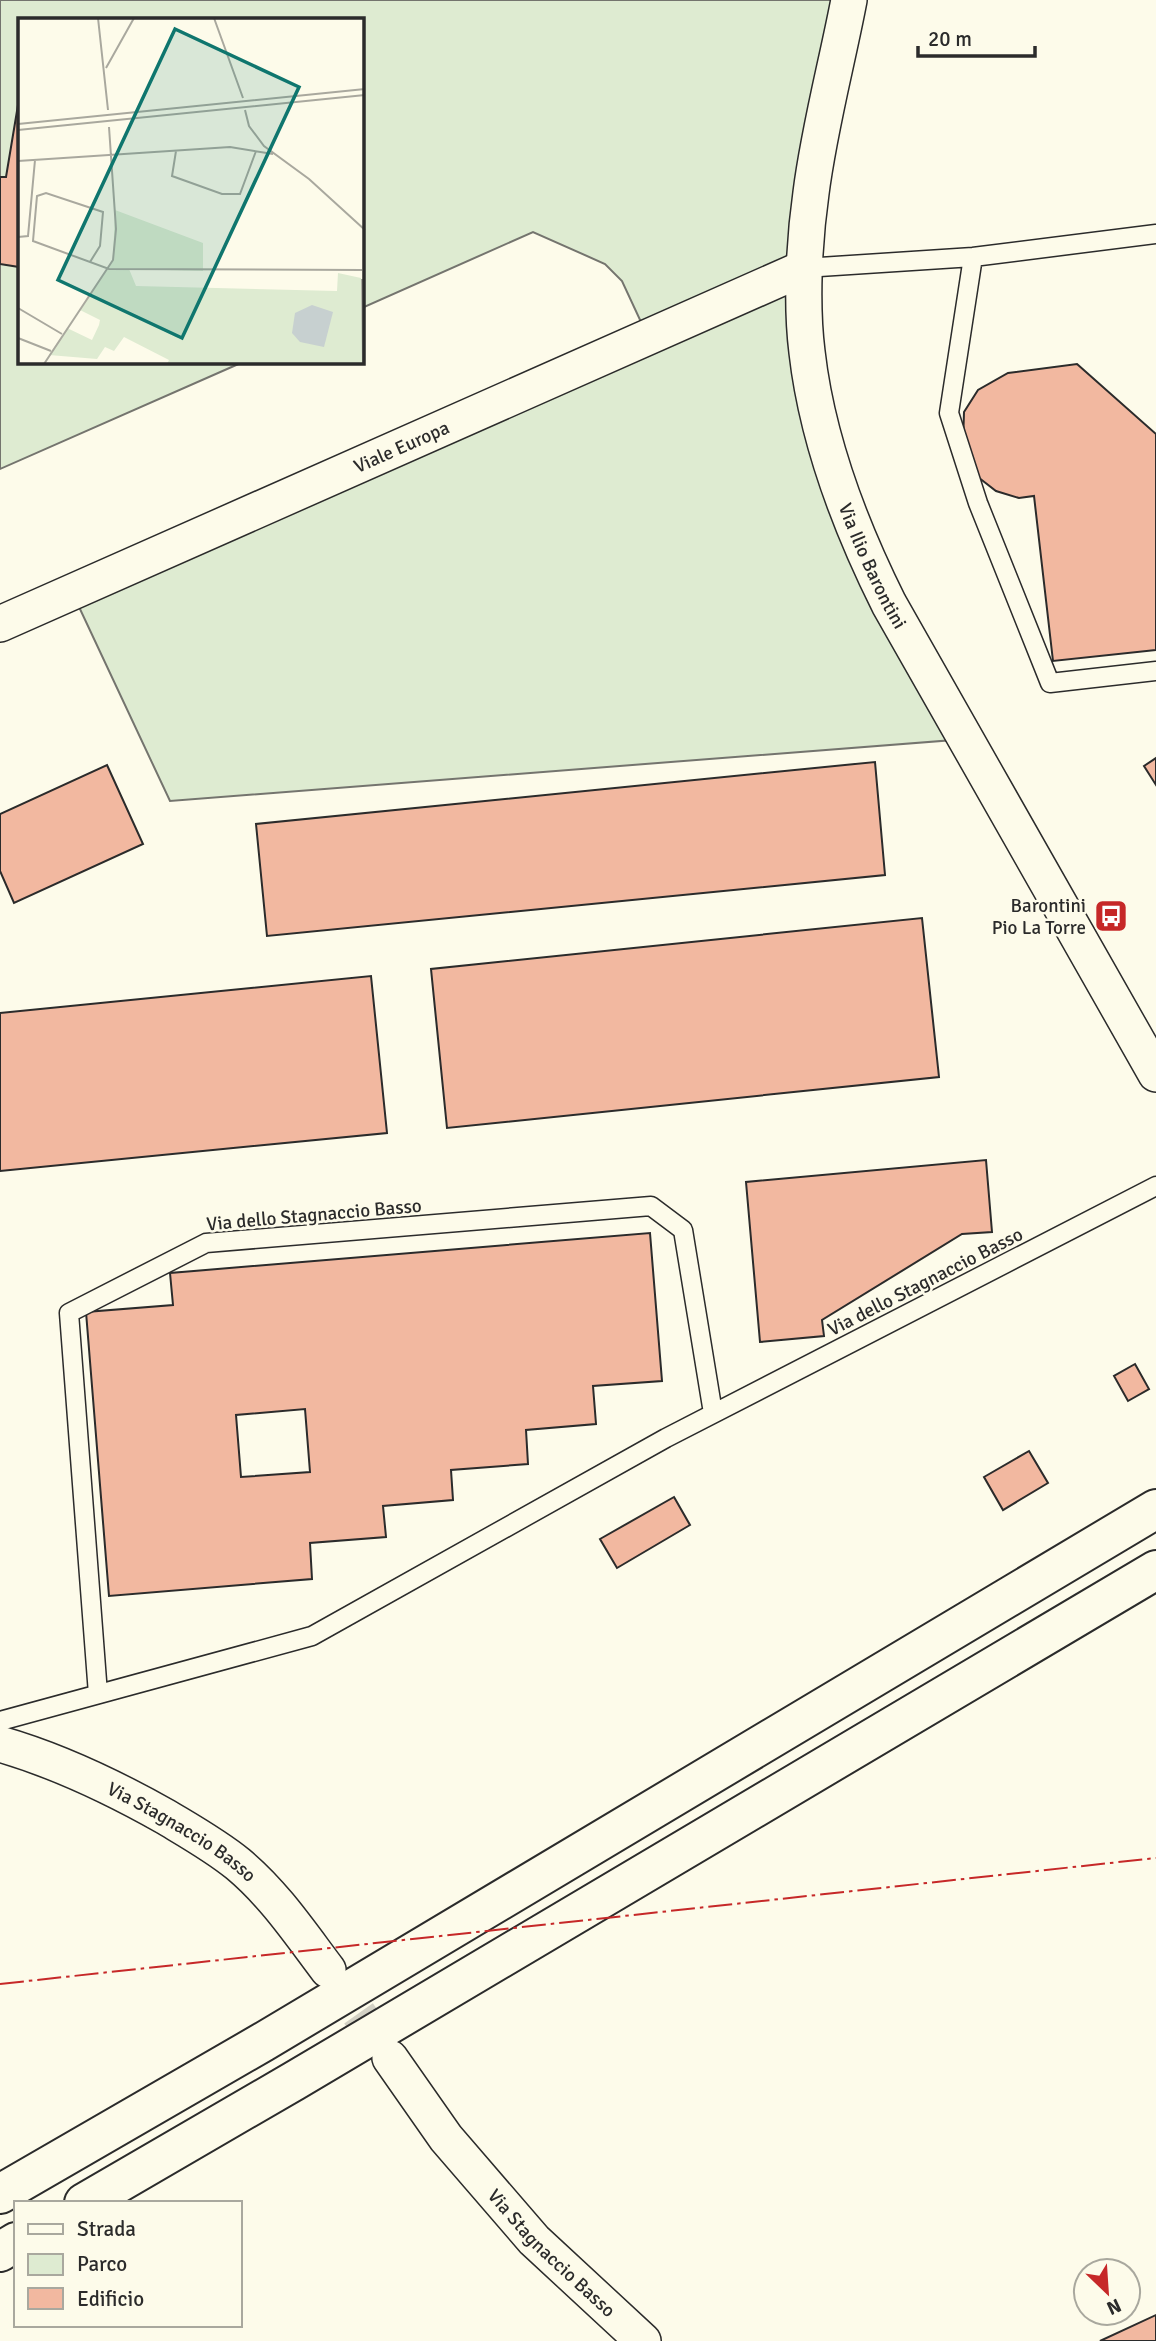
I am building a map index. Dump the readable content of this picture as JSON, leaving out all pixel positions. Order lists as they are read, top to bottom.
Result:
{
  "streets": {
    "street": ["Viale Europa", "Via Ilio Barontini", "Via Stagnaccio Basso"],
    "lane": ["Via dello Stagnaccio Basso"]
  },
  "crossings": [
    ["Viale Europa", "Via Ilio Barontini"]
  ],
  "places": {
    "bus stop": ["Barontini Pio La Torre"]
  },
  "legend": ["Strada", "Parco", "Edificio"],
  "scale_bar": "20 m",
  "north": "bottom right"
}
